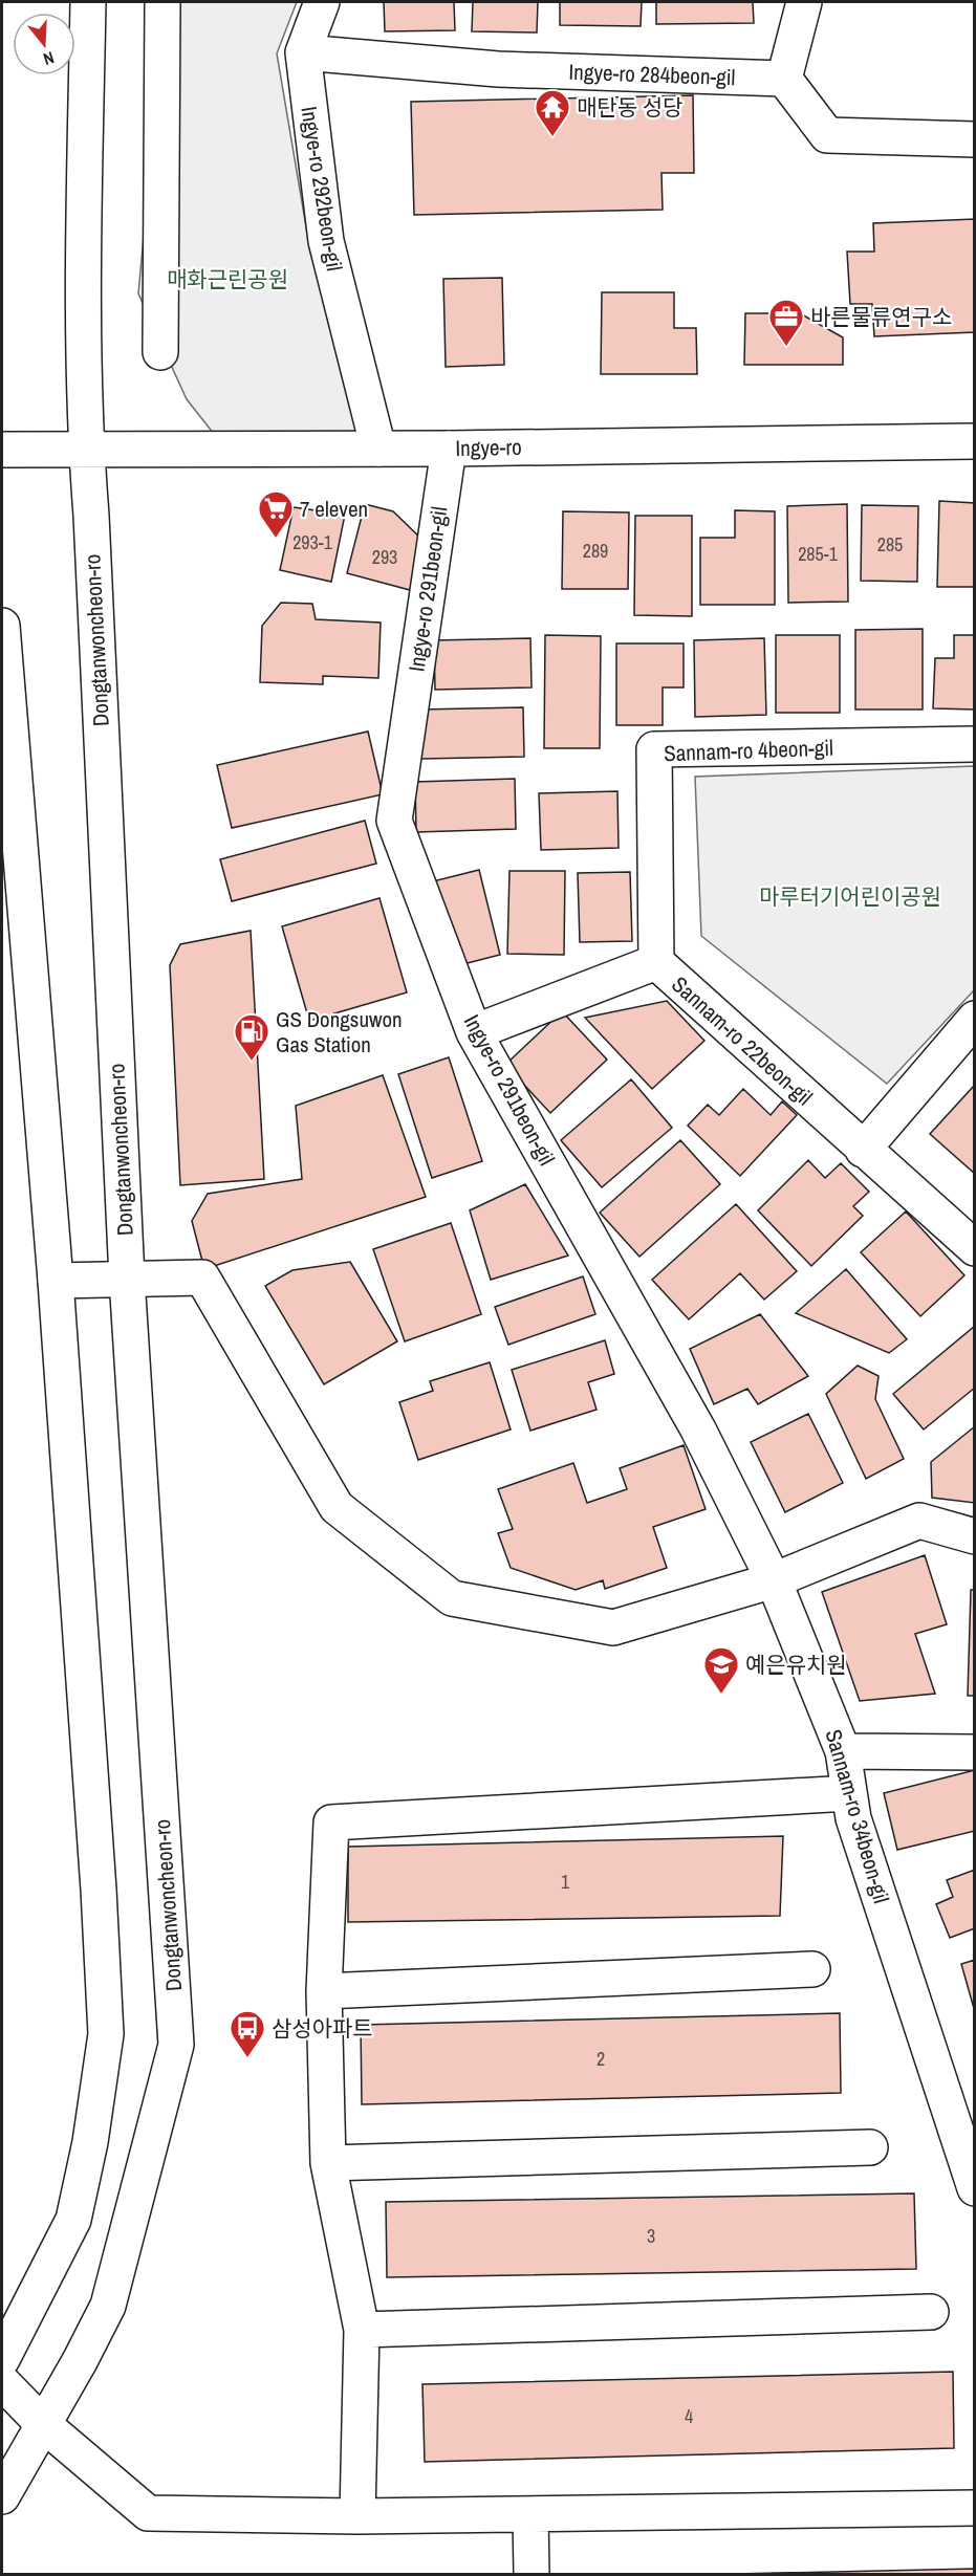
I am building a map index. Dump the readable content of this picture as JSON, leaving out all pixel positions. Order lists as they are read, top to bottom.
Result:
{
  "streets": {
    "street": [
      "Ingye-ro 284beon-gil",
      "Ingye-ro 292beon-gil",
      "Ingye-ro",
      "Ingye-ro 291beon-gil",
      "Dongtanwoncheon-ro",
      "Sannam-ro 4beon-gil",
      "Sannam-ro 22beon-gil",
      "Sannam-ro 34beon-gil"
    ]
  },
  "crossings": [
    ["Ingye-ro 284beon-gil", "Ingye-ro 292beon-gil"],
    ["Ingye-ro 292beon-gil", "Ingye-ro"],
    ["Ingye-ro", "Ingye-ro 291beon-gil"],
    ["Ingye-ro", "Dongtanwoncheon-ro"],
    ["Ingye-ro 291beon-gil", "Sannam-ro 22beon-gil"],
    ["Ingye-ro 291beon-gil", "Sannam-ro 34beon-gil"],
    ["Sannam-ro 4beon-gil", "Sannam-ro 22beon-gil"]
  ],
  "parks": ["매화근린공원", "마루터기어린이공원"],
  "places": {
    "temple": ["매탄동 성당"],
    "office": ["바른물류연구소"],
    "supermarket": ["7 eleven"],
    "fuel station": ["GS Dongsuwon Gas Station"],
    "school or university": ["예은유치원"],
    "bus stop": ["삼성아파트"]
  },
  "house_numbers": [
    "293-1",
    "285",
    "289",
    "285-1",
    "293",
    "1",
    "2",
    "3",
    "4"
  ],
  "north": "bottom"
}
